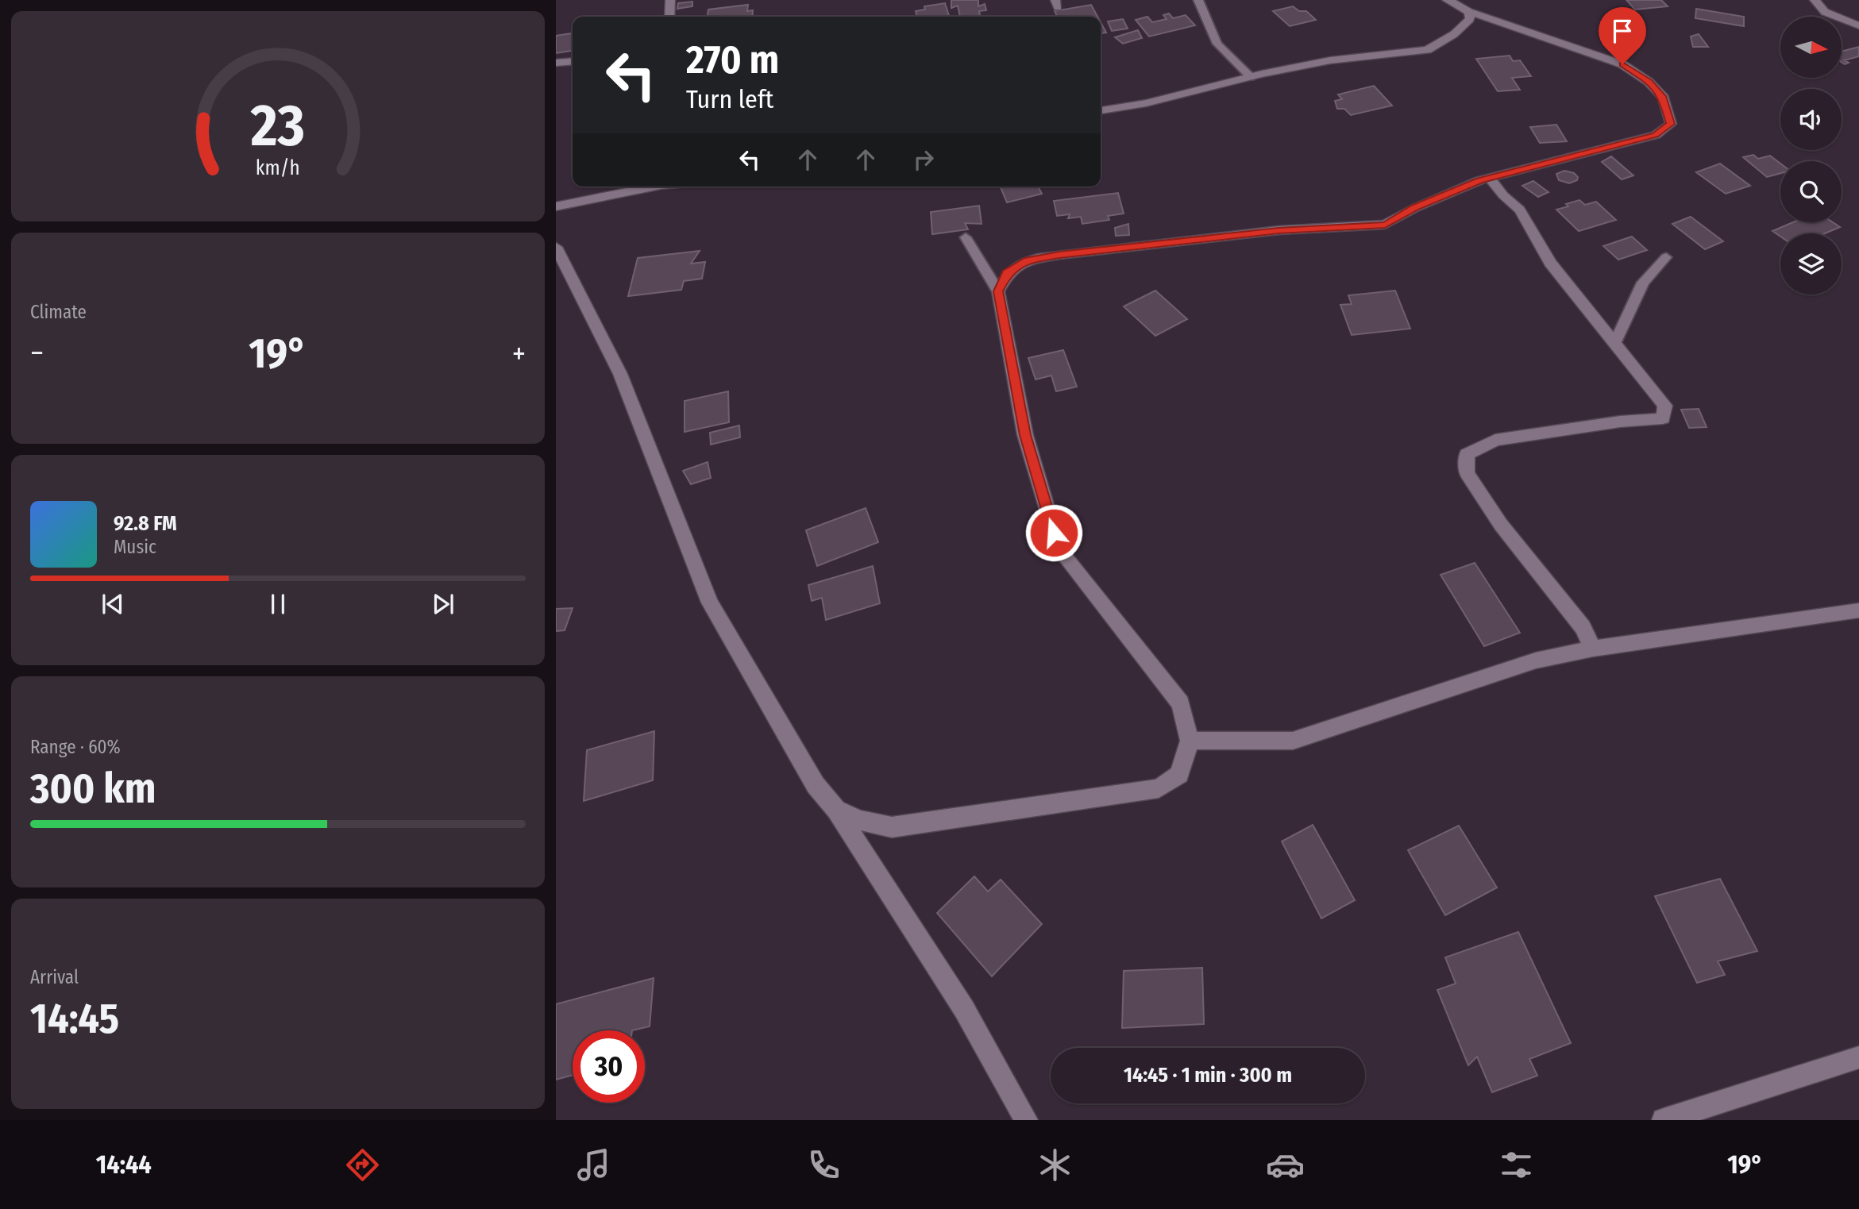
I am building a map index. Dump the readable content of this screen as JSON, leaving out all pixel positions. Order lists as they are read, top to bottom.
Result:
{
  "north": "right",
  "page": {
    "turn": ["270 m", "Turn left"],
    "tile": [
      "Climate",
      ["Range · 60%", "300 km"],
      ["Arrival", "14:45"]
    ],
    "heat": ["−", "19°", "+"],
    "song": ["92.8 FM", "Music"],
    "limit": "30",
    "trip": "14:45 · 1 min · 300 m",
    "tabs": ["14:44", "19°"],
    "gauge": ["23", "km/h"]
  }
}
